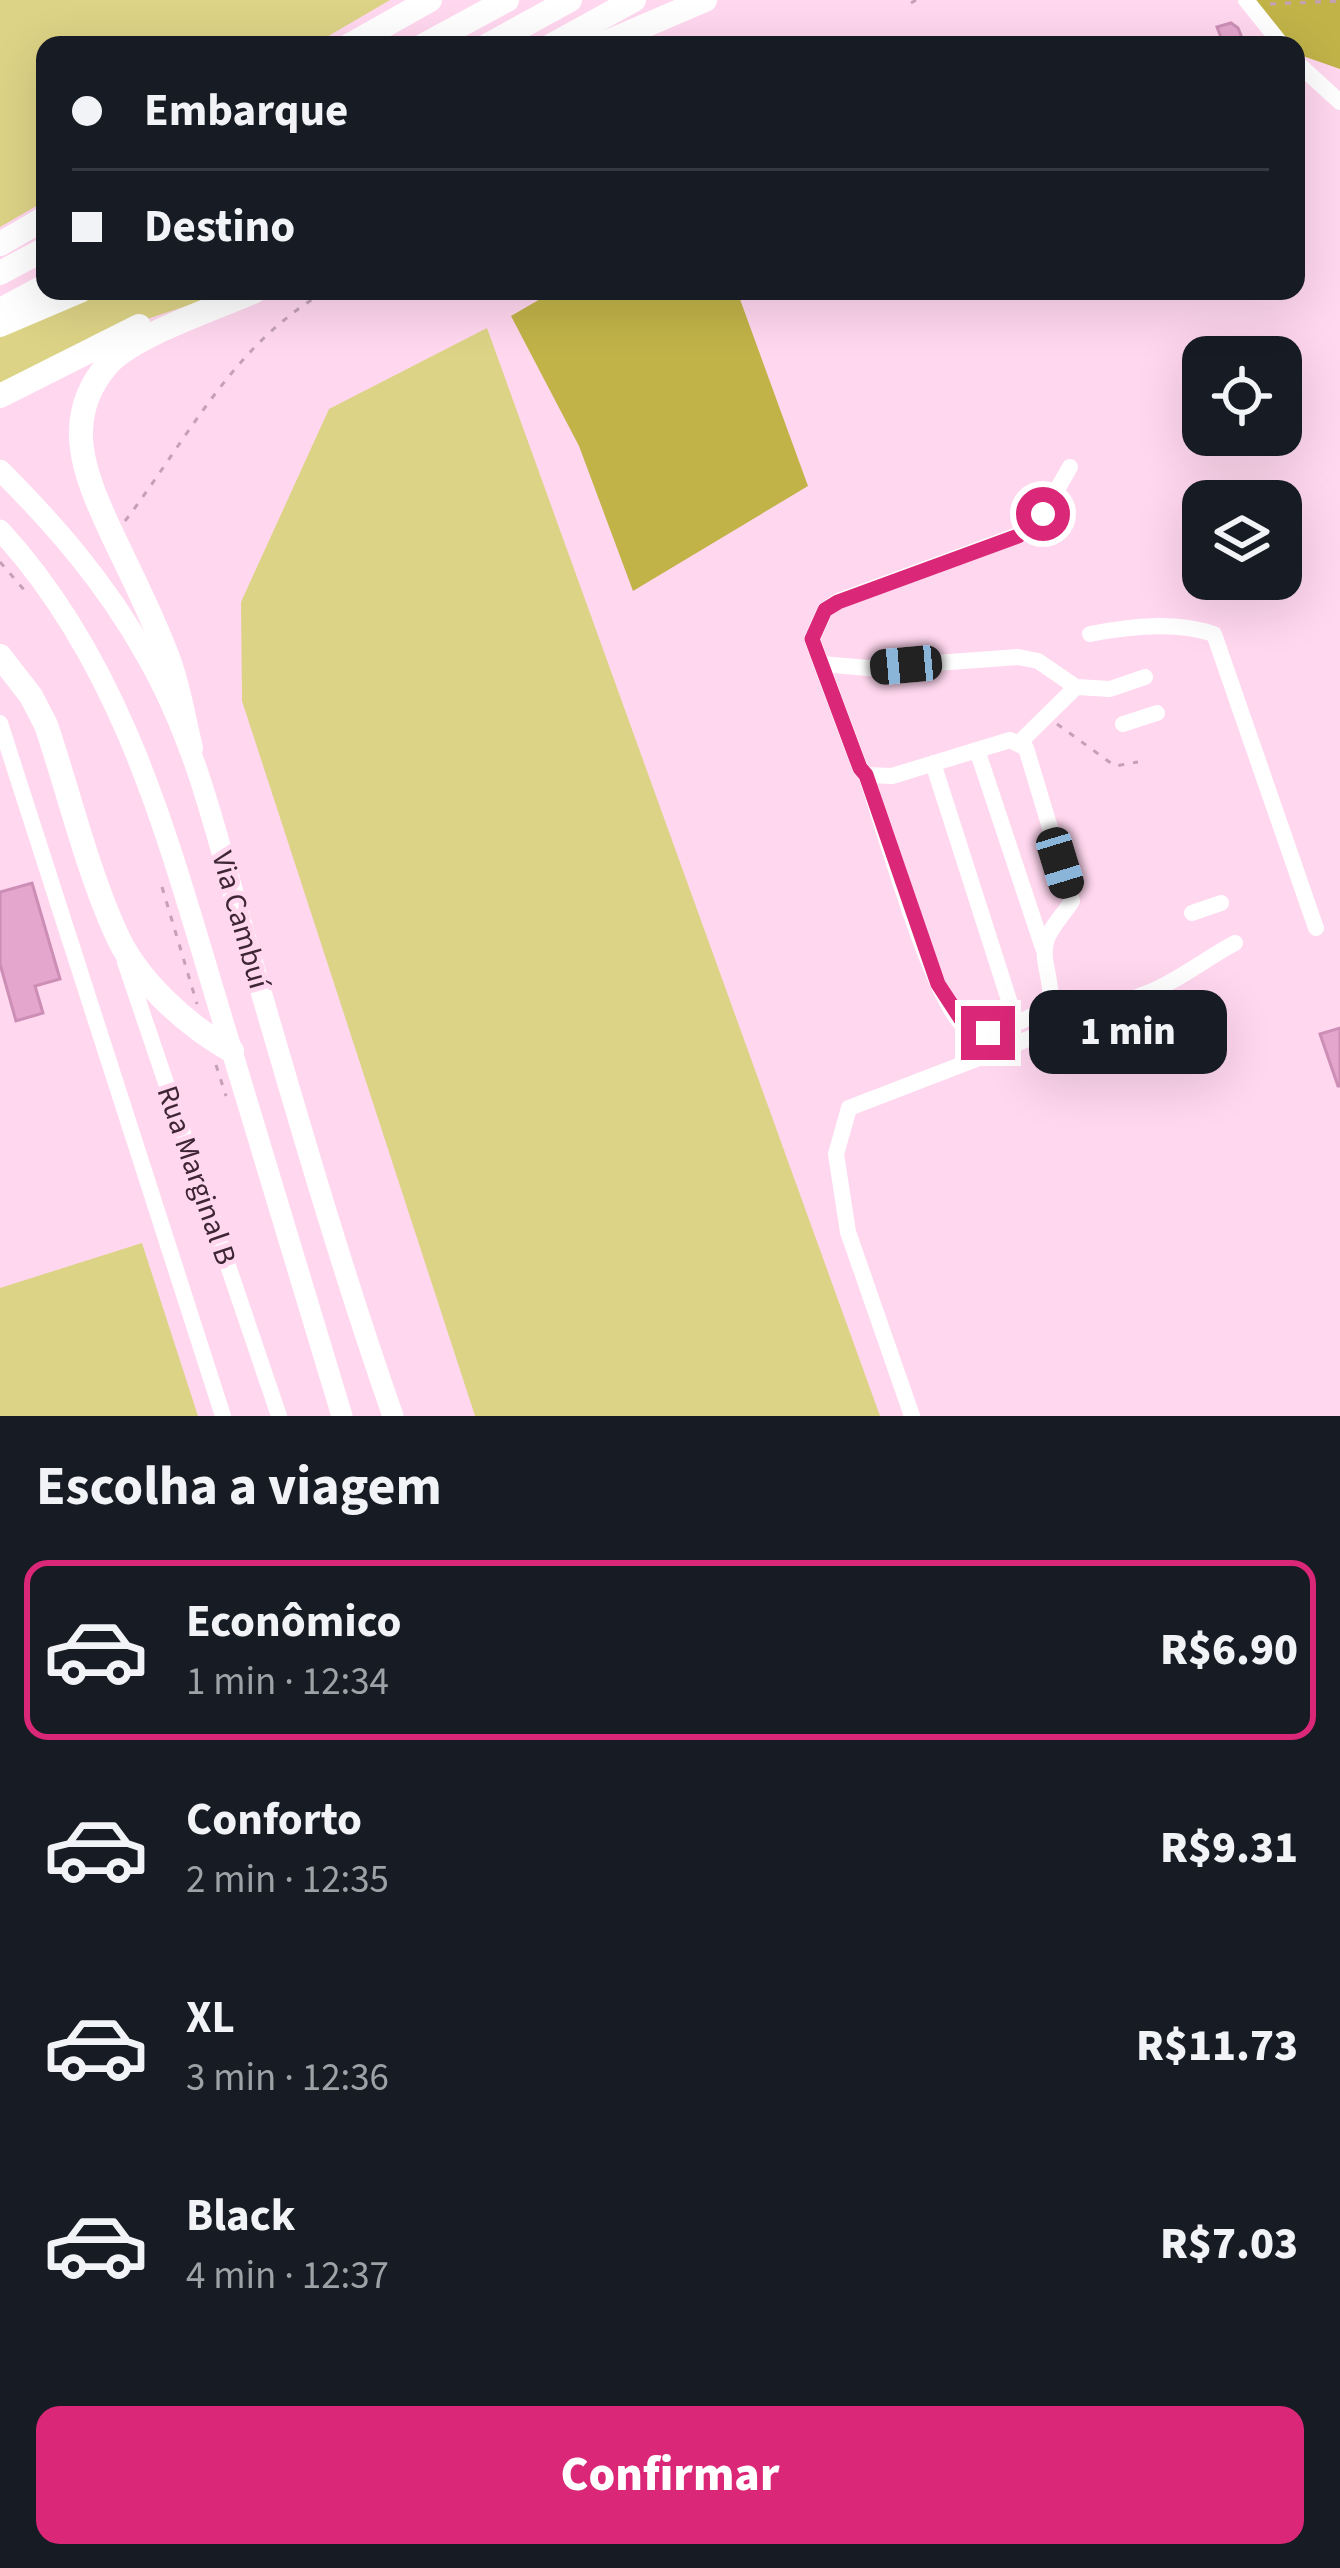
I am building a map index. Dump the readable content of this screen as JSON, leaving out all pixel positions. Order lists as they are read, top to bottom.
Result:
{
  "streets": {
    "main road": ["Via Cambuí"],
    "street": ["Rua Marginal B"]
  },
  "page": {
    "banner": ["Embarque", "Destino"],
    "bubble": "1 min",
    "heading": "Escolha a viagem",
    "list": [
      {
        "name": "Econômico",
        "note": "1 min · 12:34",
        "value": "R$6.90"
      },
      {
        "name": "Conforto",
        "note": "2 min · 12:35",
        "value": "R$9.31"
      },
      {
        "name": "XL",
        "note": "3 min · 12:36",
        "value": "R$11.73"
      },
      {
        "name": "Black",
        "note": "4 min · 12:37",
        "value": "R$7.03"
      }
    ],
    "buttons": "Confirmar"
  }
}
